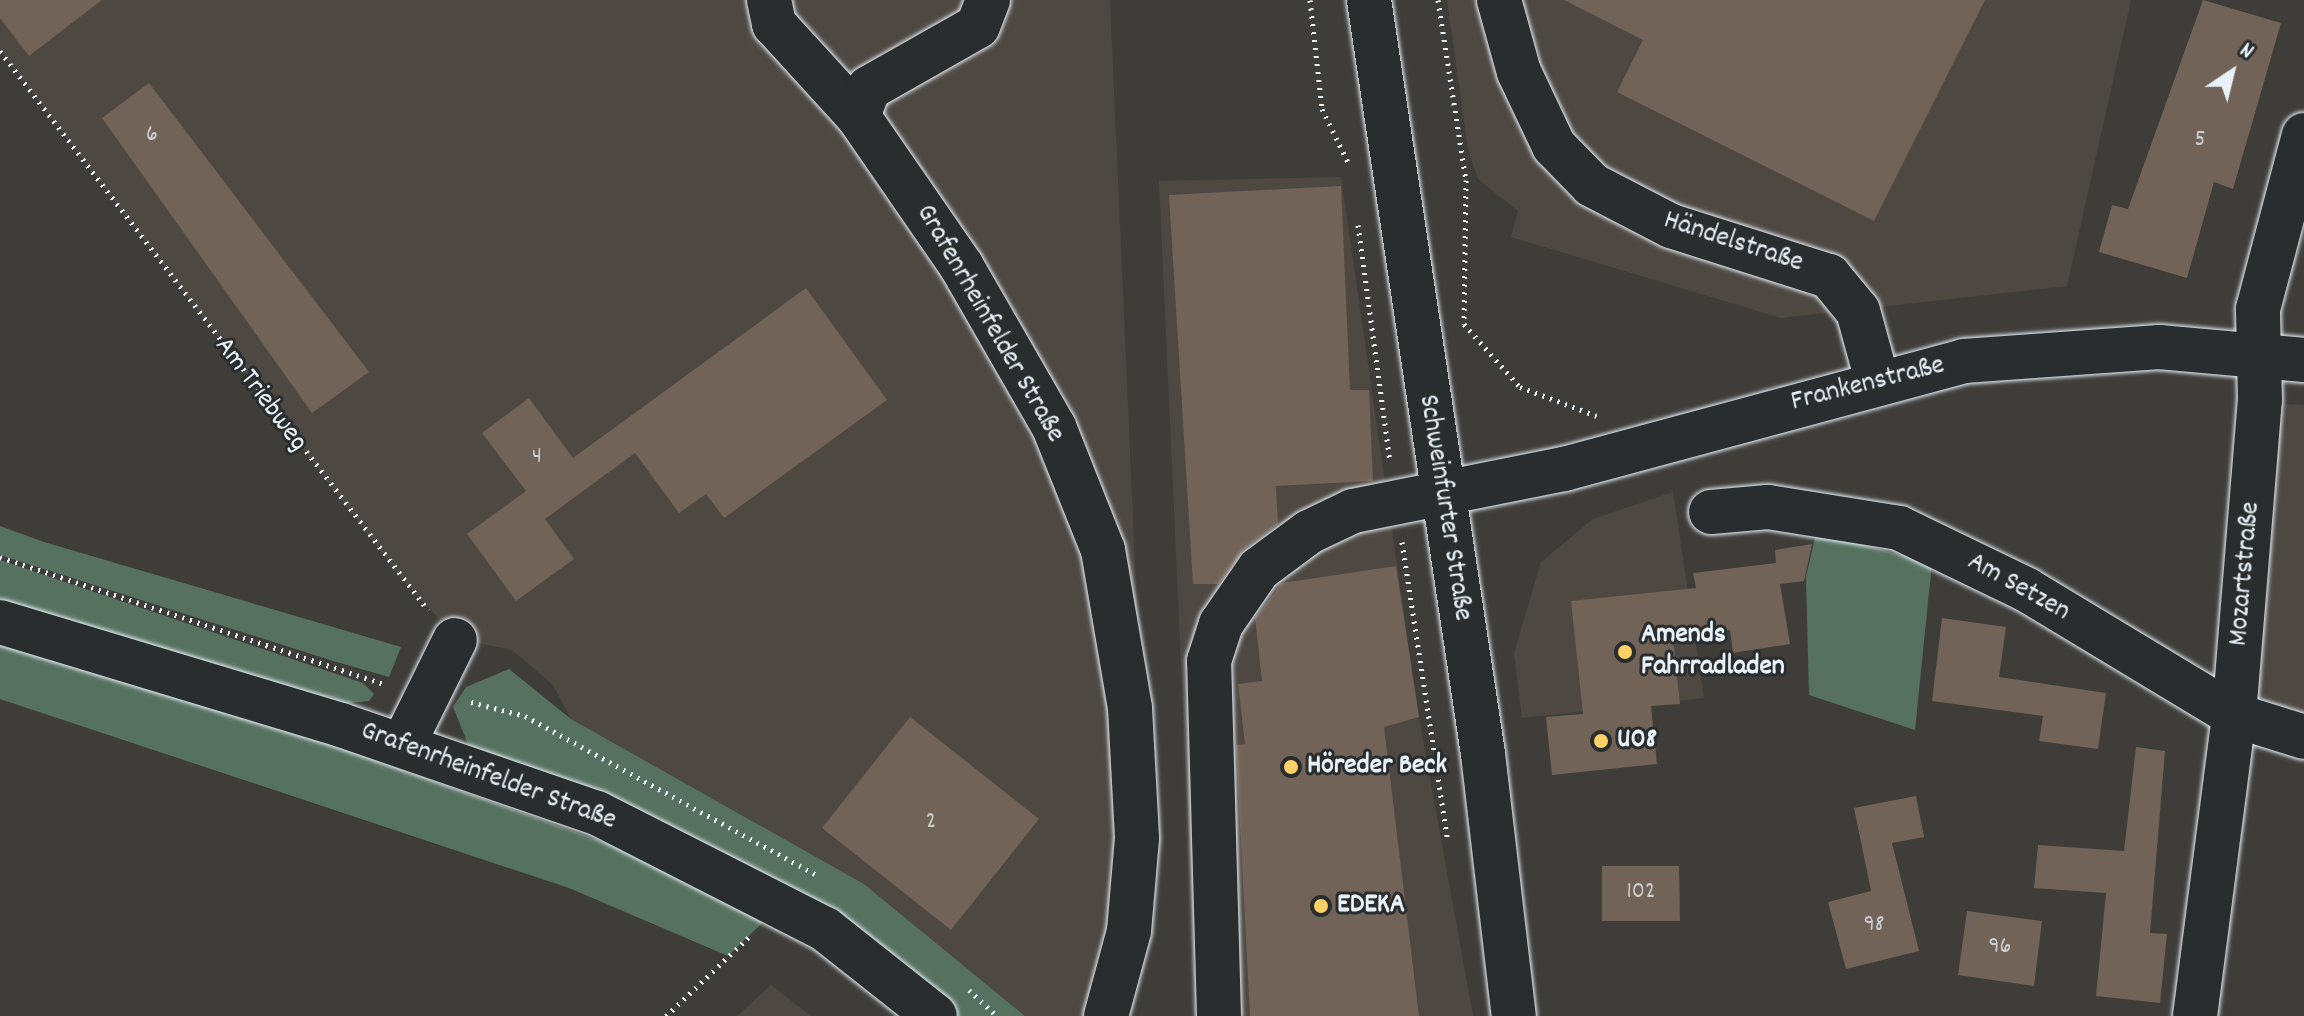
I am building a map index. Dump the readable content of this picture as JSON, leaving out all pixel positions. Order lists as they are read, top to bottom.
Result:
{
  "streets": {
    "street": [
      "Händelstraße",
      "Grafenrheinfelder Straße",
      "Frankenstraße",
      "Schweinfurter Straße",
      "Mozartstraße",
      "Am Setzen"
    ],
    "path": ["Am Triebweg"]
  },
  "crossings": [
    ["Händelstraße", "Frankenstraße"],
    ["Frankenstraße", "Schweinfurter Straße"],
    ["Frankenstraße", "Mozartstraße"],
    ["Mozartstraße", "Am Setzen"]
  ],
  "places": [
    "Amends Fahrradladen",
    "U08",
    "Höreder Beck",
    "EDEKA"
  ],
  "house_numbers": [
    "6",
    "5",
    "4",
    "2",
    "102",
    "98",
    "96"
  ],
  "north": "top right"
}
